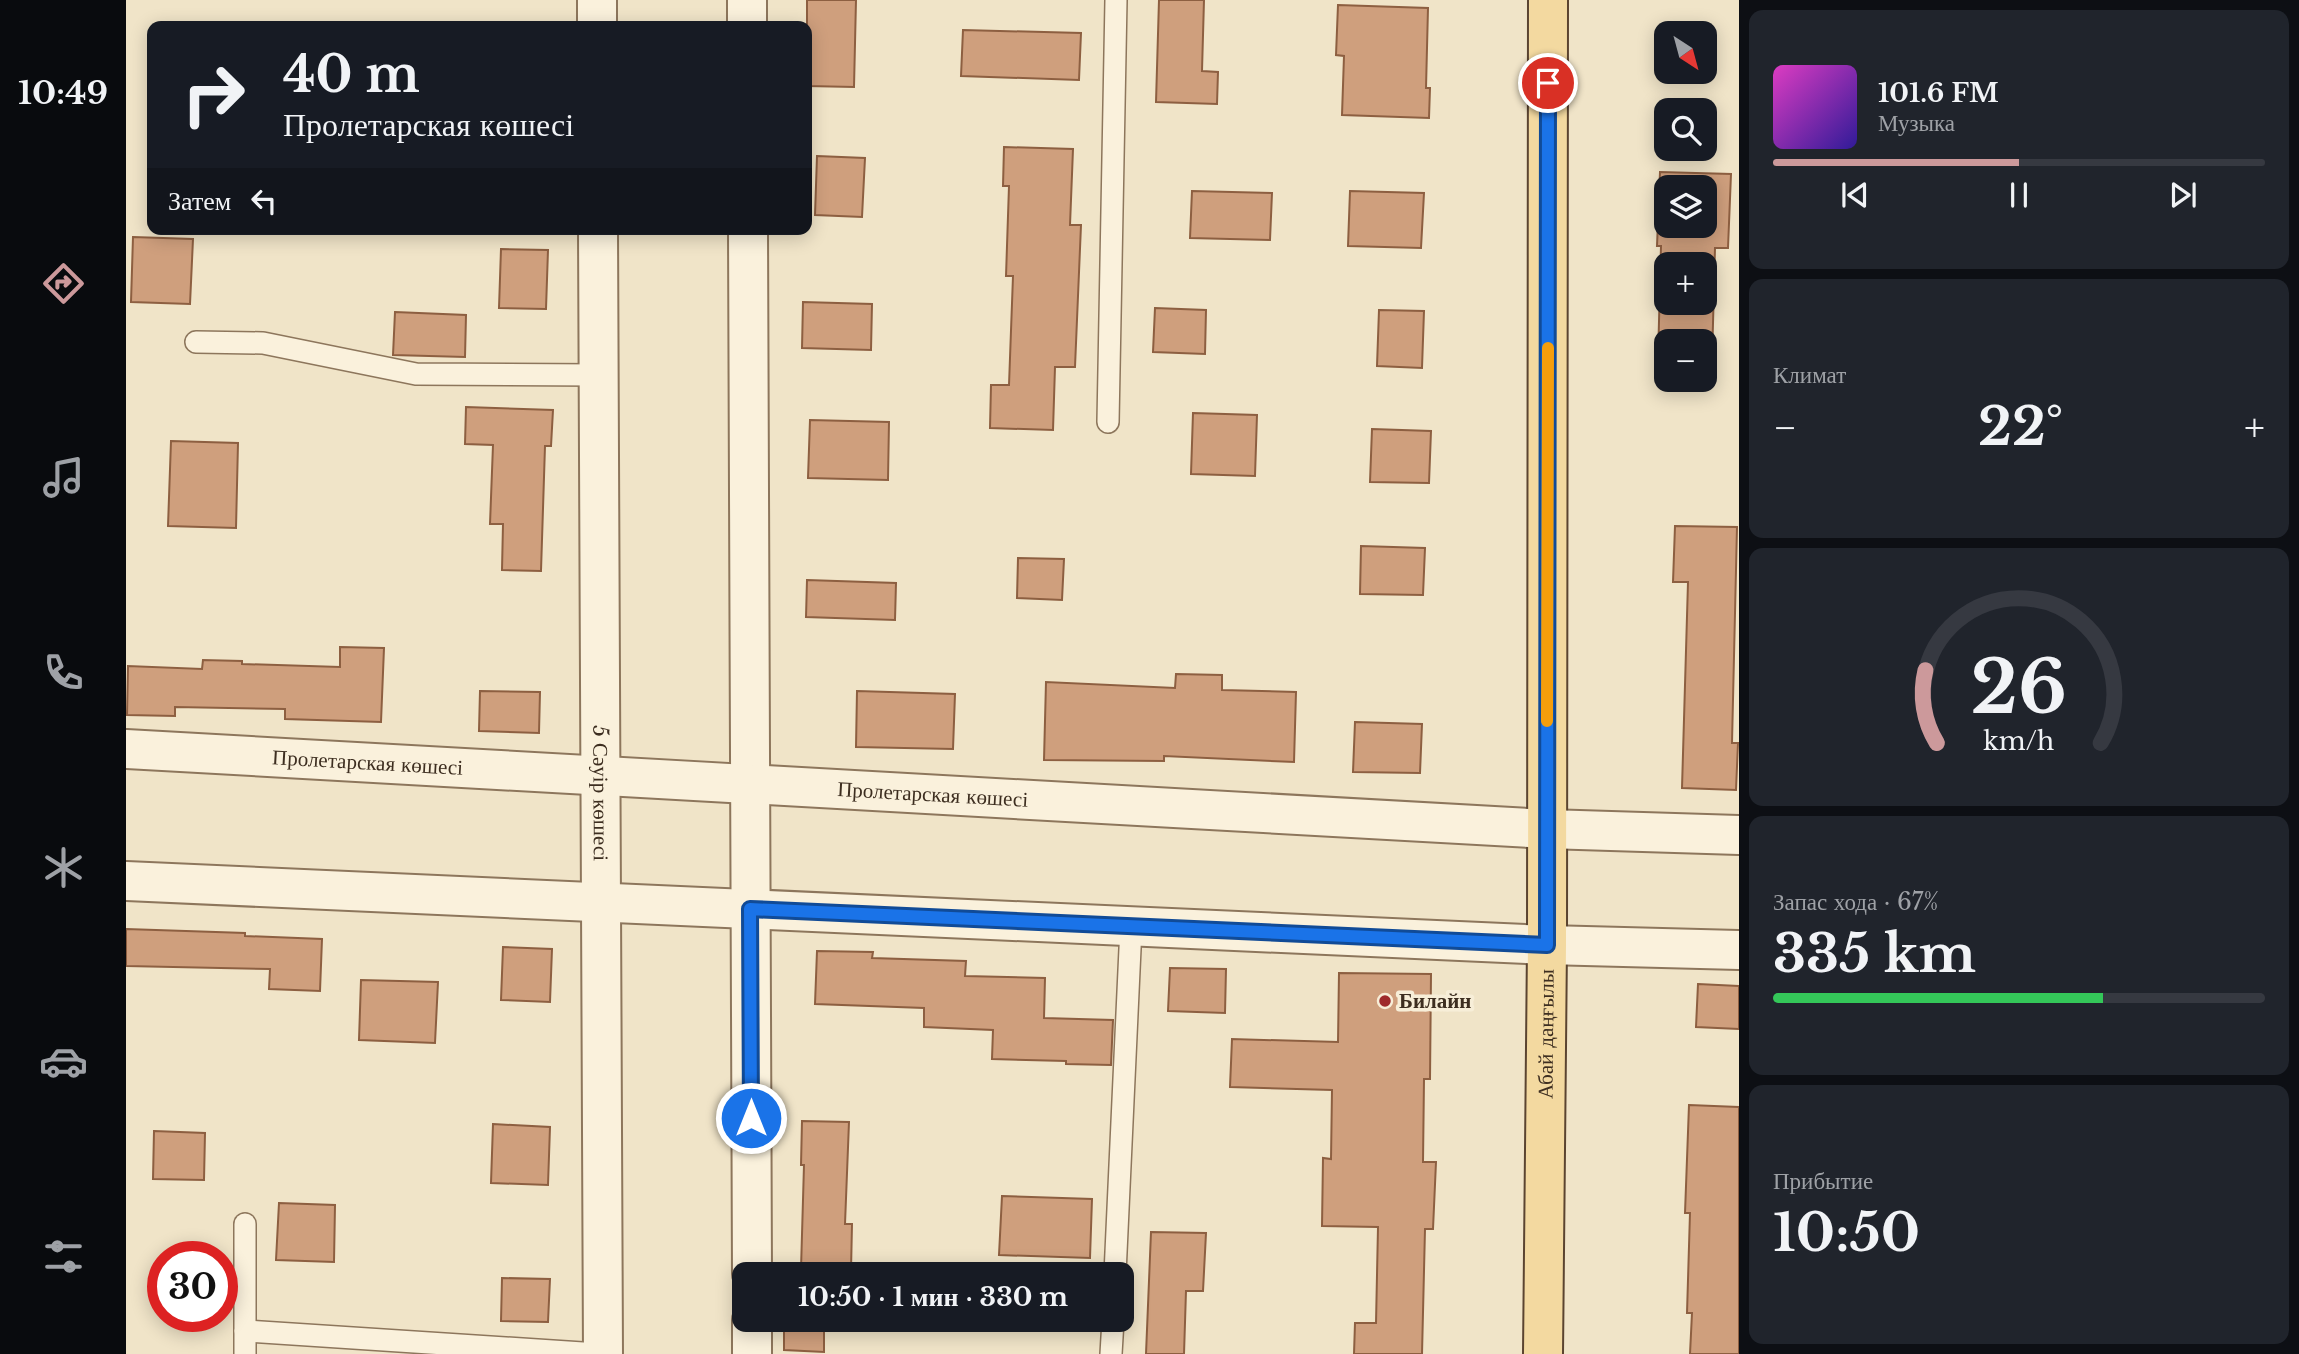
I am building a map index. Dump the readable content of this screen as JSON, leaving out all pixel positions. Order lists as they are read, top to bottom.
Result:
{
  "streets": {
    "main road": ["Абай даңғылы"],
    "street": ["Пролетарская көшесі", "5 Сәуір көшесі"]
  },
  "crossings": [
    ["Пролетарская көшесі", "5 Сәуір көшесі"],
    ["Пролетарская көшесі", "Абай даңғылы"]
  ],
  "places": ["Билайн"],
  "north": "bottom right",
  "page": {
    "tabs": "10:49",
    "map_buttons": ["+", "−"],
    "turn": ["40 m", "Пролетарская көшесі"],
    "song": ["101.6 FM", "Музыка"],
    "then": "Затем",
    "tile": [
      "Климат",
      ["Запас хода · 67%", "335 km"],
      ["Прибытие", "10:50"]
    ],
    "heat": ["−", "22°", "+"],
    "limit": "30",
    "trip": "10:50 · 1 мин · 330 m",
    "gauge": ["26", "km/h"]
  }
}
